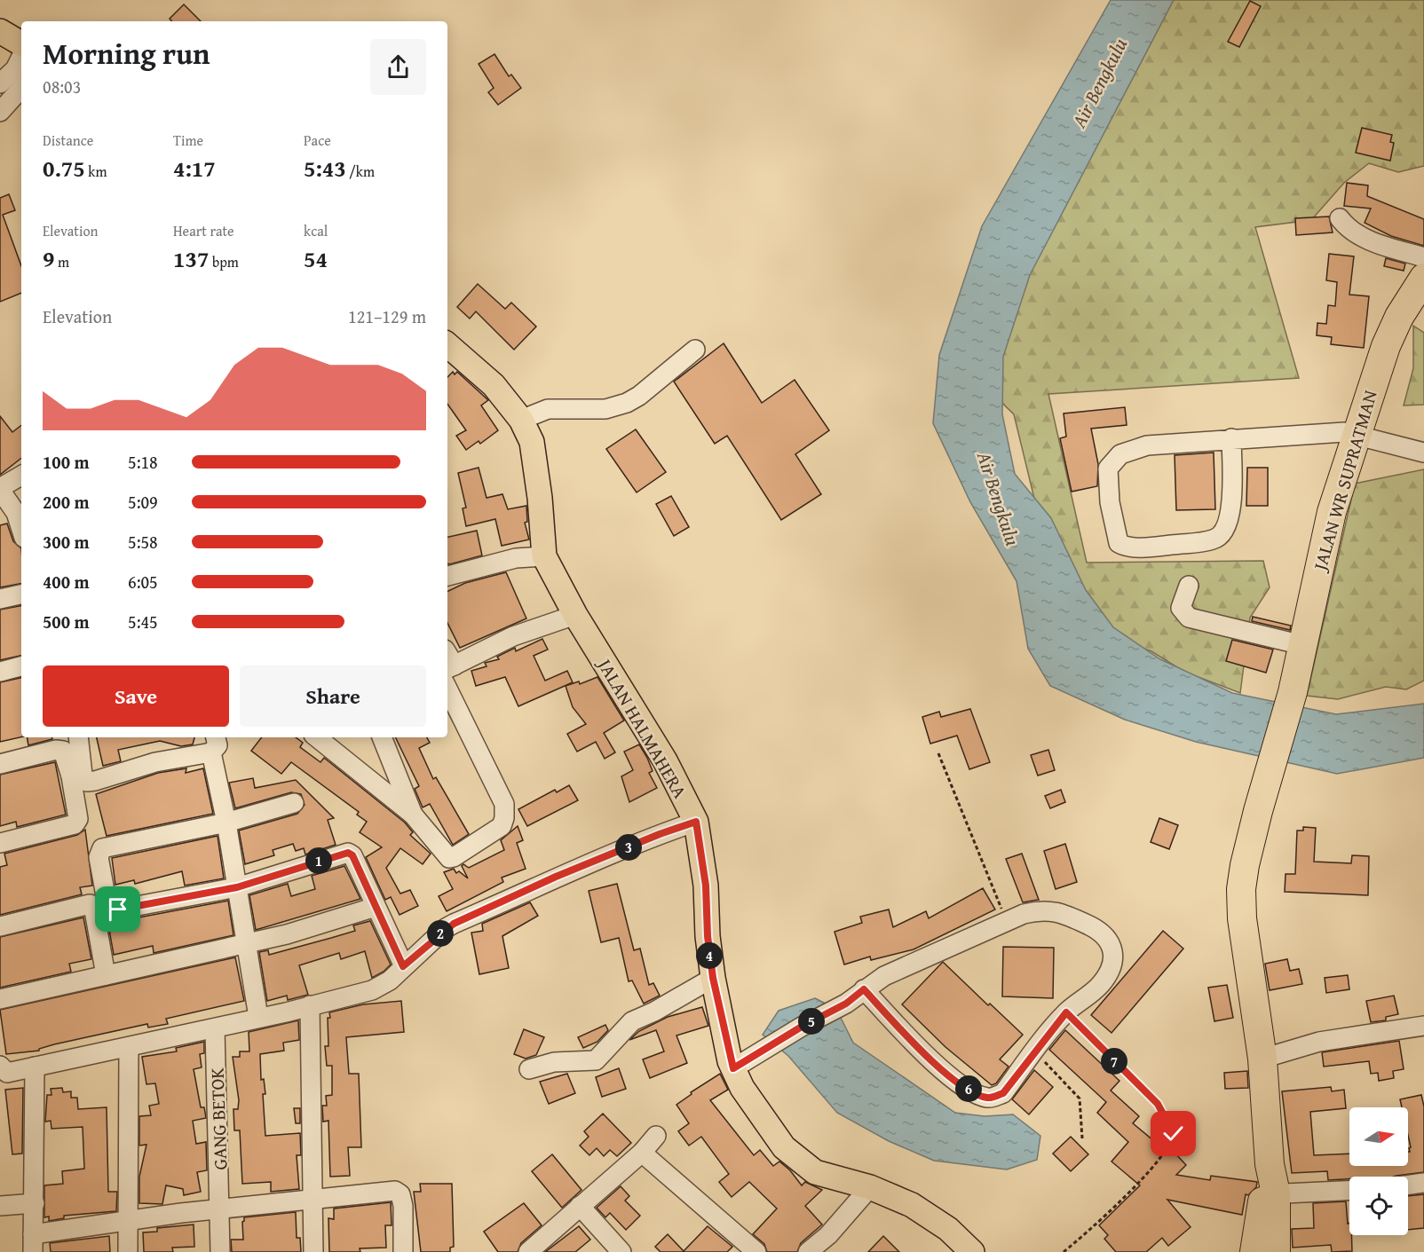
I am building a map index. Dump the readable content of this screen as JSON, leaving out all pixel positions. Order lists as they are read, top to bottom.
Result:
{
  "streets": {
    "highway": ["JALAN WR SUPRATMAN"],
    "main road": ["JALAN HALMAHERA"],
    "street": ["GANG BETOK"]
  },
  "water": ["Air Bengkulu"],
  "north": "right",
  "page": {
    "heading": ["Morning run", "08:03"],
    "stats": [
      ["Distance", "0.75 km"],
      ["Time", "4:17"],
      ["Pace", "5:43 /km"],
      ["Elevation", "9 m"],
      ["Heart rate", "137 bpm"],
      ["kcal", "54"]
    ],
    "chart": ["Elevation", "121–129 m"],
    "list": [
      {
        "name": "100 m",
        "note": "5:18"
      },
      {
        "name": "200 m",
        "note": "5:09"
      },
      {
        "name": "300 m",
        "note": "5:58"
      },
      {
        "name": "400 m",
        "note": "6:05"
      },
      {
        "name": "500 m",
        "note": "5:45"
      }
    ],
    "buttons": ["Save", "Share"],
    "pins": [
      "3",
      "1",
      "2",
      "4",
      "5",
      "7",
      "6"
    ]
  }
}
